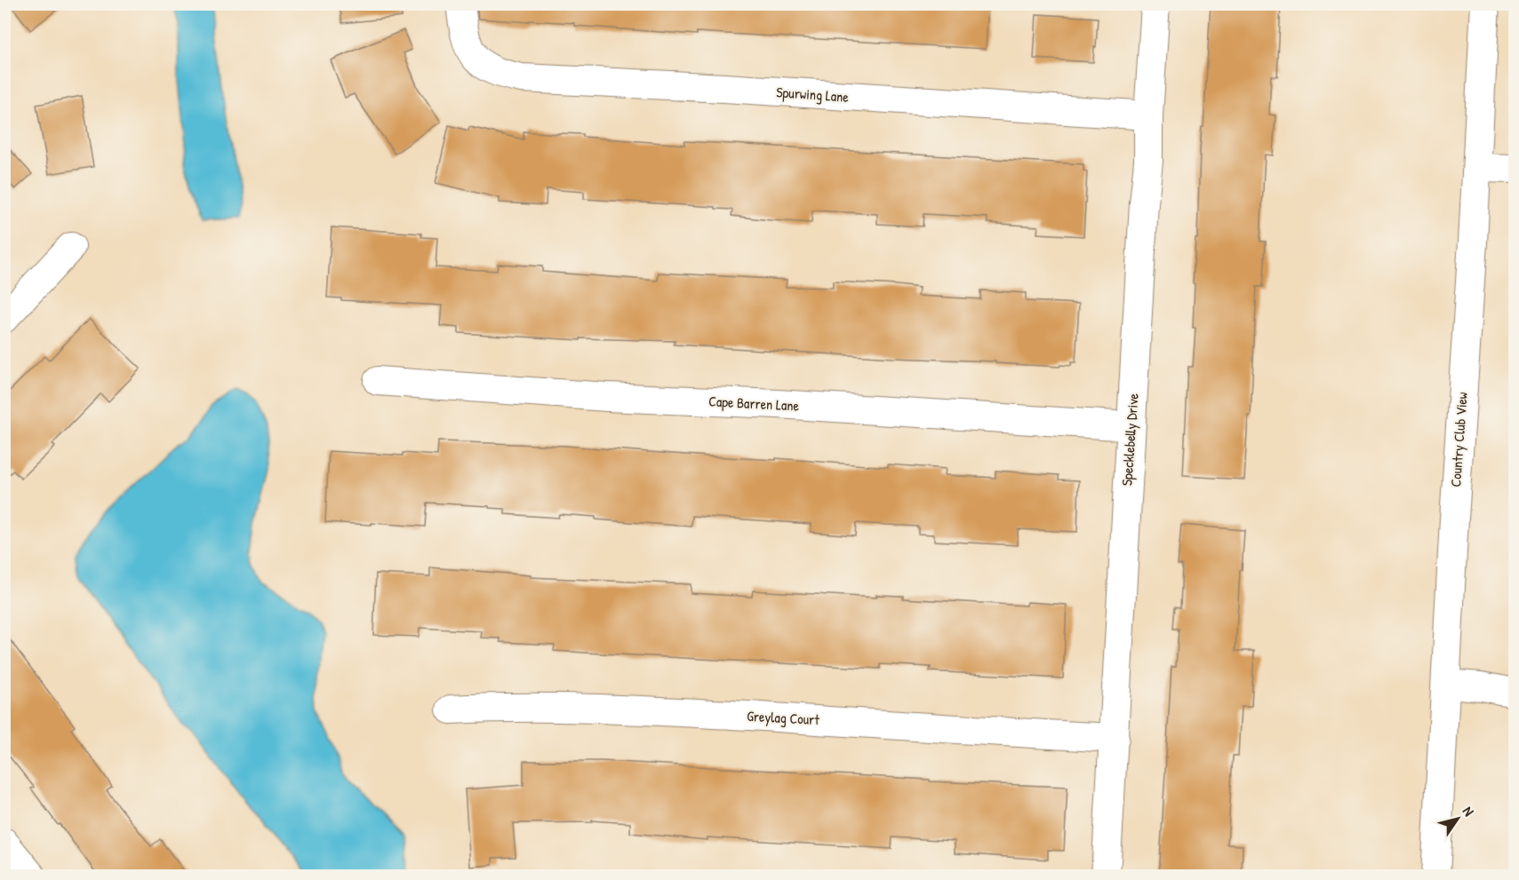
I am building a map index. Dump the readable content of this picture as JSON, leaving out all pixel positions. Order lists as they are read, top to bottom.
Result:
{
  "streets": {
    "street": [
      "Spurwing Lane",
      "Cape Barren Lane",
      "Specklebelly Drive",
      "Country Club View",
      "Greylag Court"
    ]
  },
  "crossings": [
    ["Spurwing Lane", "Specklebelly Drive"],
    ["Cape Barren Lane", "Specklebelly Drive"],
    ["Specklebelly Drive", "Greylag Court"]
  ],
  "north": "top right"
}
